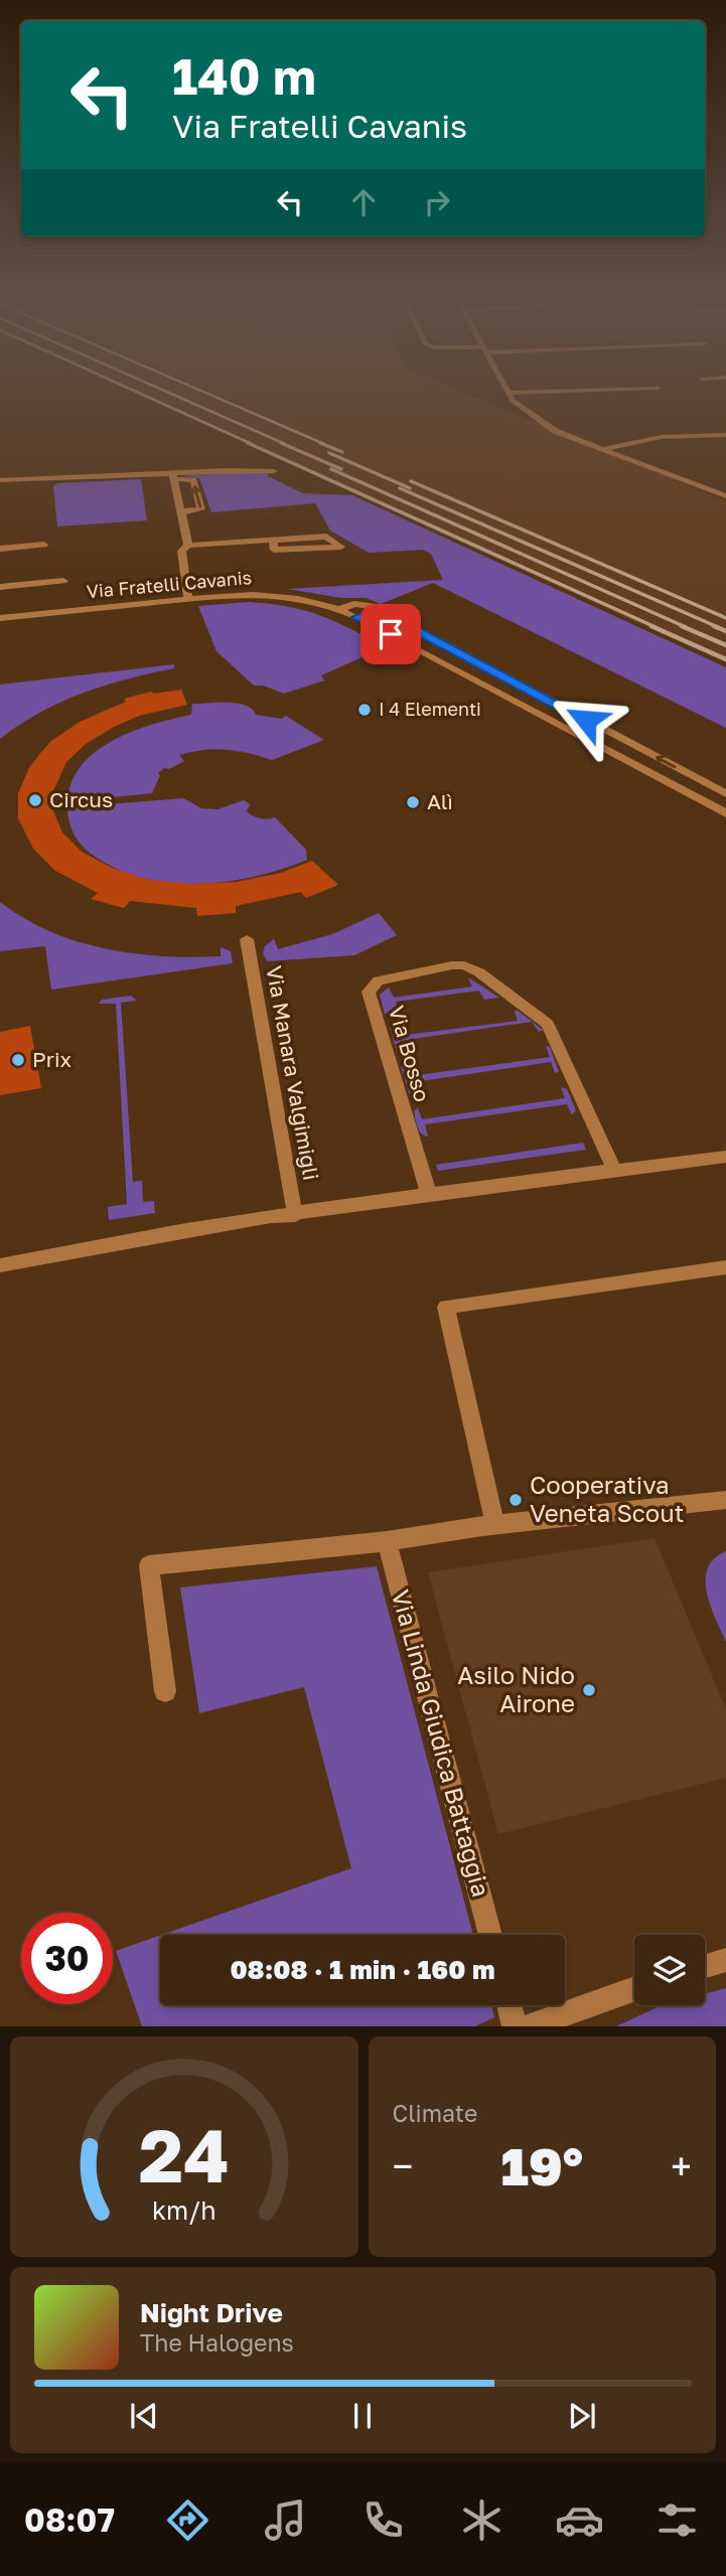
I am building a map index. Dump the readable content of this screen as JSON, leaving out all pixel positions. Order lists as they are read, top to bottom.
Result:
{
  "streets": {
    "street": [
      "Via Fratelli Cavanis",
      "Via Bosso",
      "Via Manara Valgimigli",
      "Via Linda Giudica Battaggia"
    ]
  },
  "places": [
    "I 4 Elementi",
    "Circus",
    "Alì",
    "Prix",
    "Cooperativa Veneta Scout",
    "Asilo Nido Airone"
  ],
  "page": {
    "turn": ["140 m", "Via Fratelli Cavanis"],
    "limit": "30",
    "trip": "08:08 · 1 min · 160 m",
    "tile": "Climate",
    "heat": ["−", "19°", "+"],
    "song": ["Night Drive", "The Halogens"],
    "tabs": "08:07",
    "gauge": ["24", "km/h"]
  }
}
